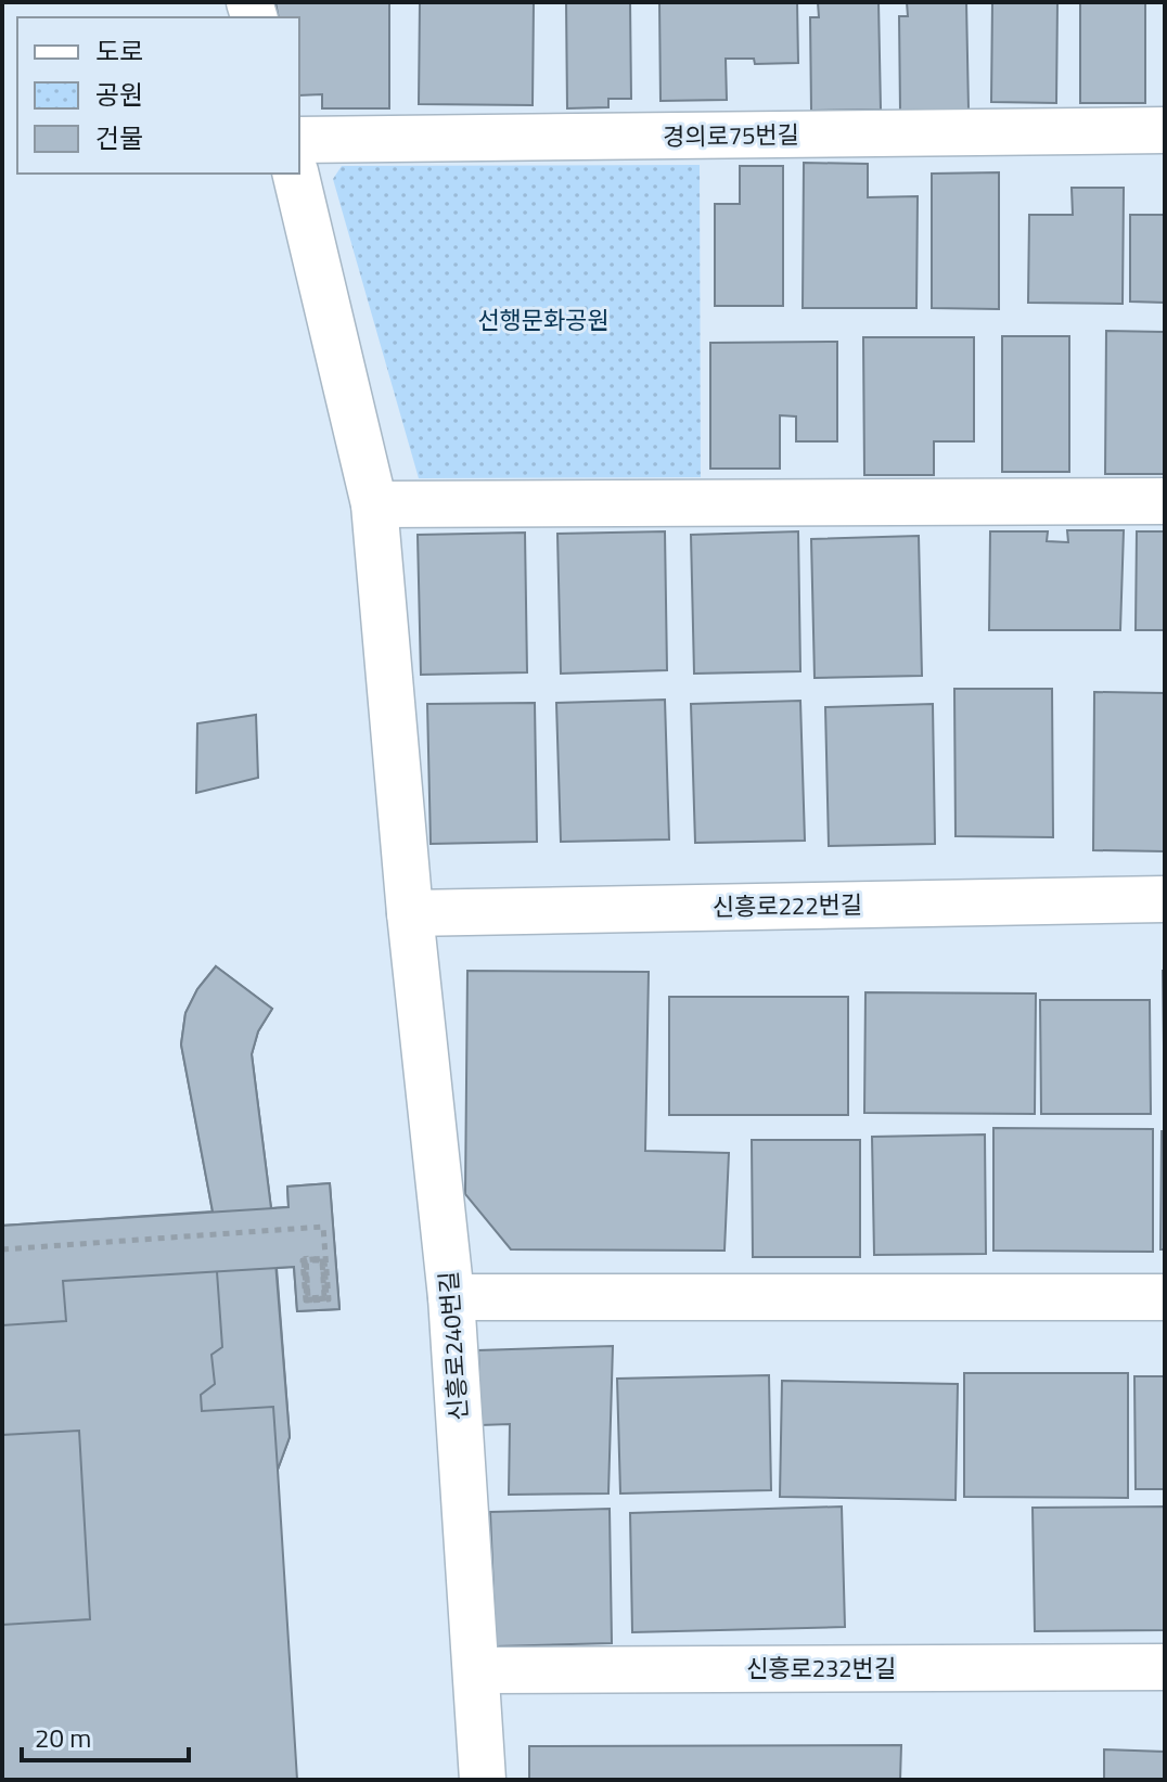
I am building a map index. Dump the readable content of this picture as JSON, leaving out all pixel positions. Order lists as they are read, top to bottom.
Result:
{
  "streets": {
    "street": [
      "경의로75번길",
      "신흥로222번길",
      "신흥로240번길",
      "신흥로232번길"
    ]
  },
  "crossings": [
    ["신흥로222번길", "신흥로240번길"],
    ["신흥로240번길", "신흥로232번길"]
  ],
  "parks": ["선행문화공원"],
  "legend": ["도로", "공원", "건물"],
  "scale_bar": "20 m"
}
